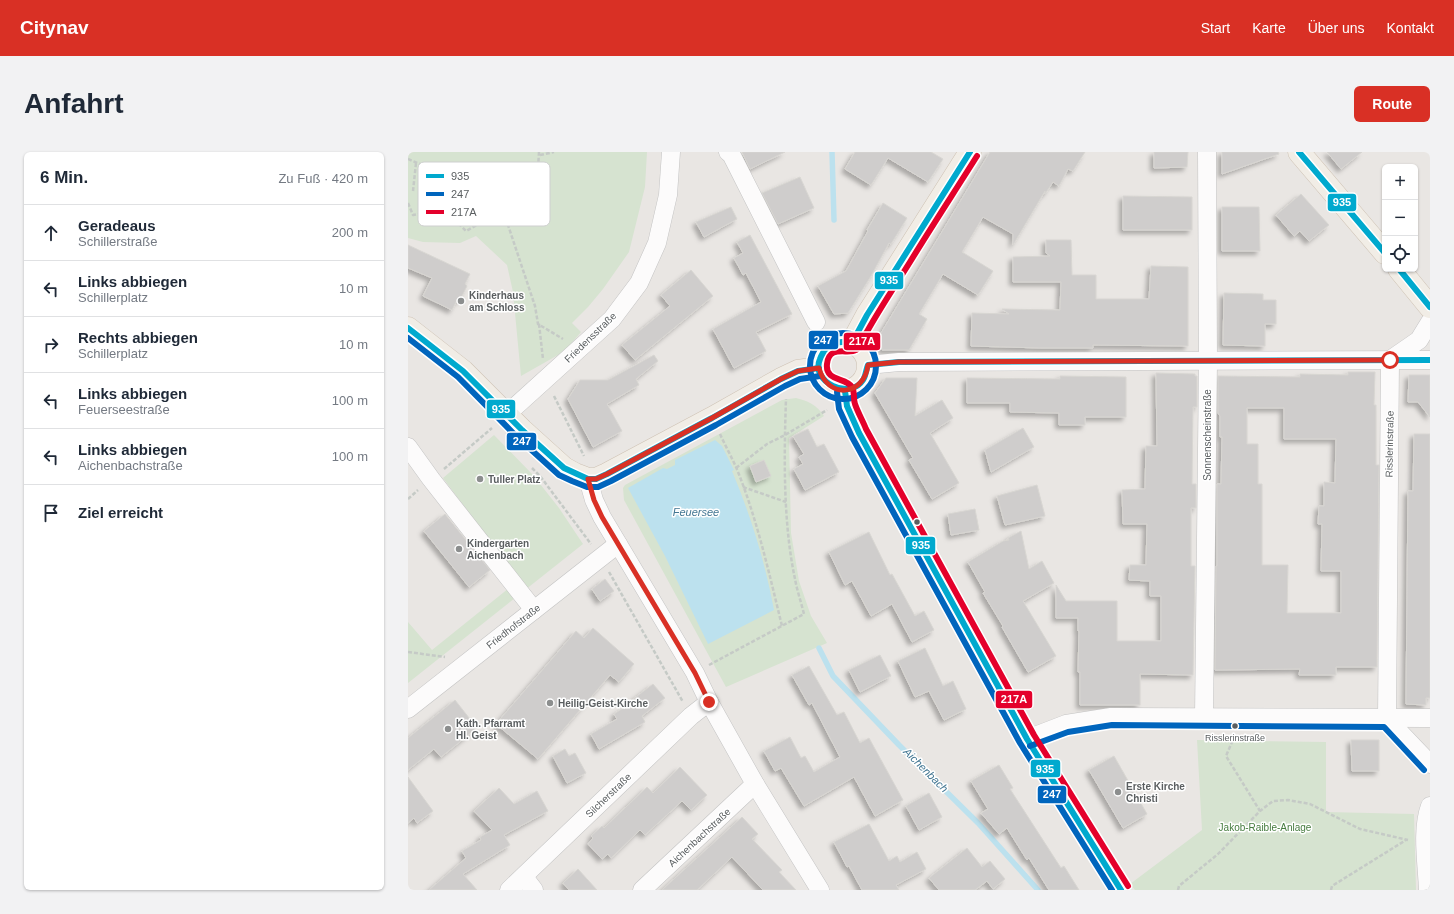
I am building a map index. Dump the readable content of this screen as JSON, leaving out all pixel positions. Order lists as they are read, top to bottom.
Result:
{
  "streets": {
    "street": [
      "Friedensstraße",
      "Sonnenscheinstraße",
      "Risslerinstraße",
      "Friedhofstraße",
      "Silcherstraße",
      "Aichenbachstraße"
    ]
  },
  "water": ["Feuersee", "Aichenbach"],
  "parks": ["Jakob-Raible-Anlage"],
  "places": [
    "Kinderhaus am Schloss",
    "Tuller Platz",
    "Kindergarten Aichenbach",
    "Heilig-Geist-Kirche",
    "Risslerinstraße",
    "Kath. Pfarramt Hl. Geist",
    "Erste Kirche Christi"
  ],
  "lines": ["transit line 935", "transit line 217A", "transit line 247"],
  "legend": ["935", "247", "217A"],
  "page": {
    "header": "Citynav",
    "nav": [
      "Start",
      "Karte",
      "Über uns",
      "Kontakt"
    ],
    "buttons": "Route",
    "title": "Anfahrt",
    "heading": ["6 Min.", "Zu Fuß · 420 m"],
    "map_buttons": ["+", "−"],
    "list": [
      ["Geradeaus", "Schillerstraße", "200 m"],
      ["Links abbiegen", "Schillerplatz", "10 m"],
      ["Rechts abbiegen", "Schillerplatz", "10 m"],
      ["Links abbiegen", "Feuerseestraße", "100 m"],
      ["Links abbiegen", "Aichenbachstraße", "100 m"],
      "Ziel erreicht"
    ]
  }
}
